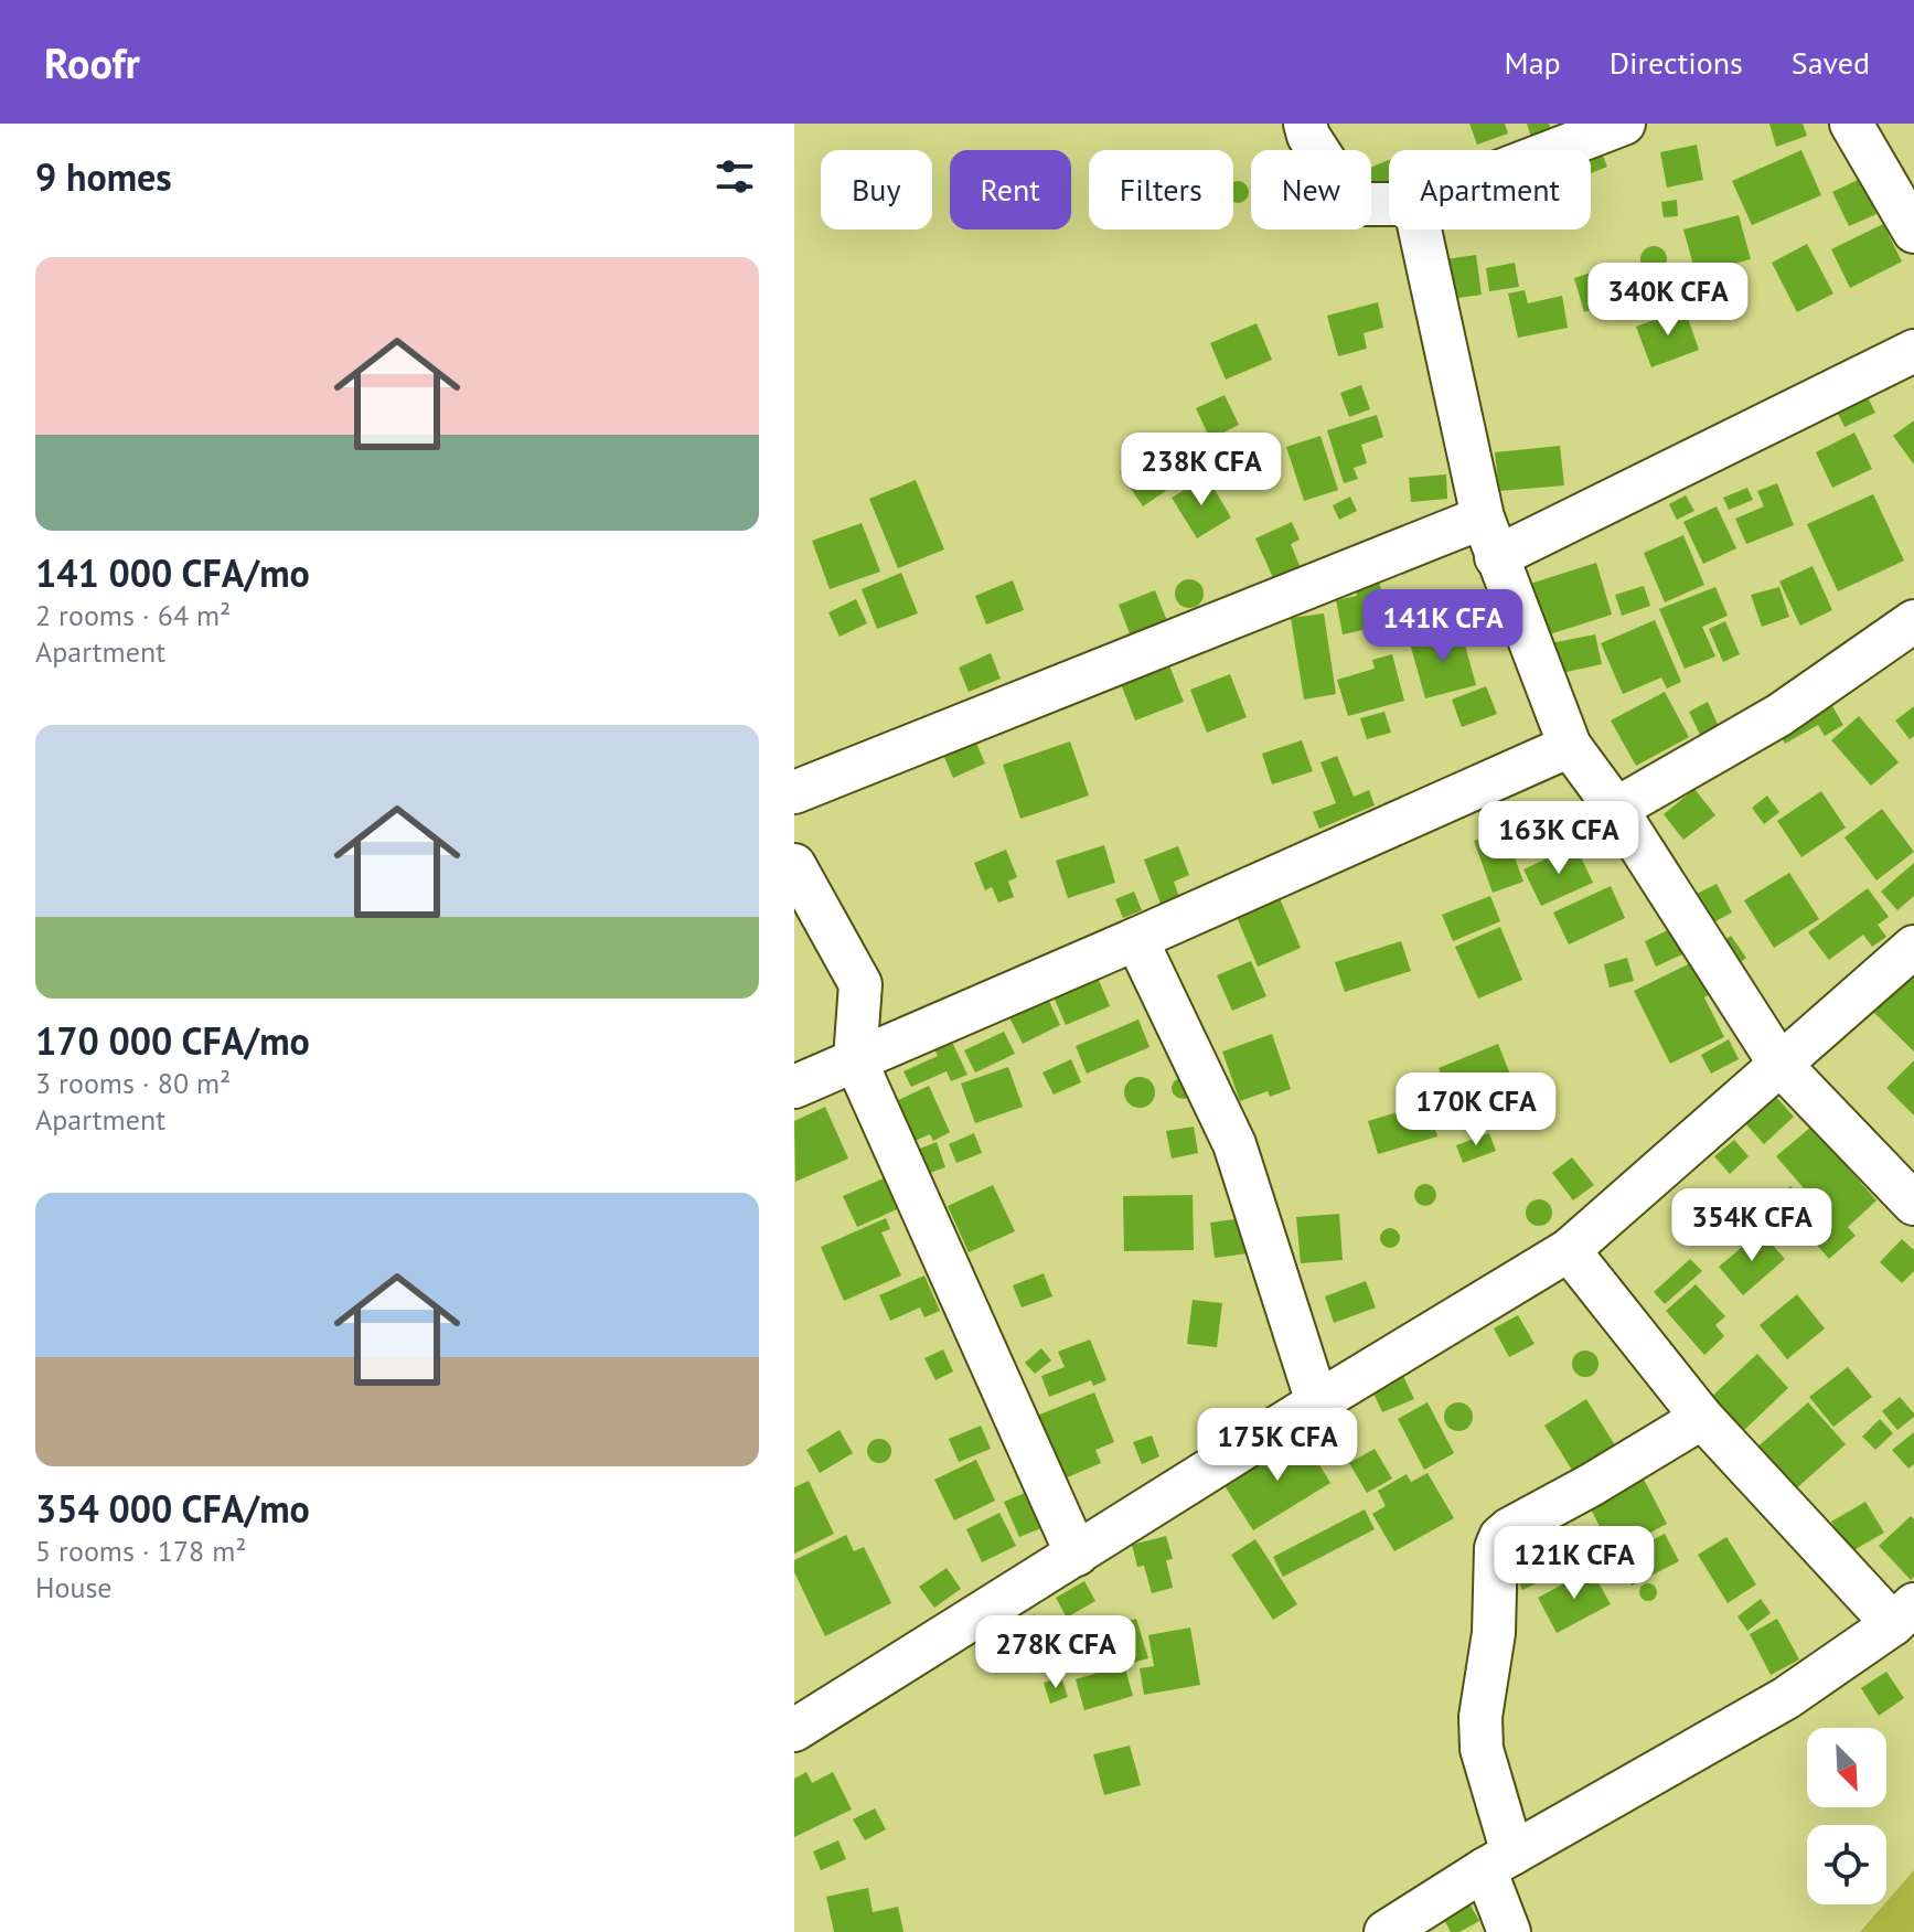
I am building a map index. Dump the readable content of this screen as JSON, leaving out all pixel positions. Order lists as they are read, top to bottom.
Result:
{
  "north": "bottom right",
  "page": {
    "header": "Roofr",
    "nav": ["Map", "Directions", "Saved"],
    "heading": "9 homes",
    "chip": [
      "Buy",
      "Rent",
      "Filters",
      "New",
      "Apartment"
    ],
    "list": [
      {
        "name": "141 000 CFA/mo",
        "note": "2 rooms · 64 m² · Apartment"
      },
      {
        "name": "170 000 CFA/mo",
        "note": "3 rooms · 80 m² · Apartment"
      },
      {
        "name": "354 000 CFA/mo",
        "note": "5 rooms · 178 m² · House"
      }
    ],
    "price": [
      "340K CFA",
      "238K CFA",
      "141K CFA",
      "163K CFA",
      "170K CFA",
      "354K CFA",
      "175K CFA",
      "121K CFA",
      "278K CFA"
    ]
  }
}
